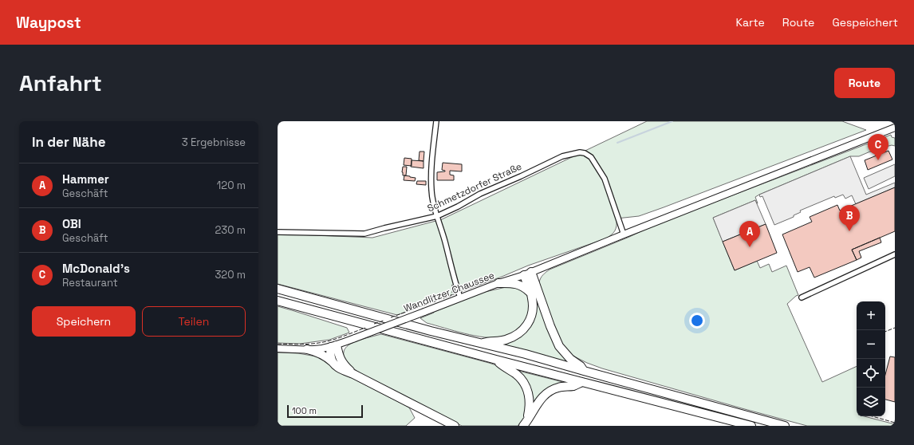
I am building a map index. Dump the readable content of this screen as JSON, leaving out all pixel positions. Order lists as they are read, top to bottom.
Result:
{
  "streets": {
    "main road": ["Wandlitzer Chaussee"],
    "street": ["Schmetzdorfer Straße"]
  },
  "crossings": [
    ["Schmetzdorfer Straße", "Wandlitzer Chaussee"]
  ],
  "scale_bar": "100 m",
  "page": {
    "header": "Waypost",
    "nav": ["Karte", "Route", "Gespeichert"],
    "buttons": [
      "Route",
      ["Speichern", "Teilen"]
    ],
    "title": "Anfahrt",
    "heading": ["In der Nähe", "3 Ergebnisse"],
    "pins": ["C", "B", "A"],
    "list": [
      {
        "mark": "A",
        "name": "Hammer",
        "note": "Geschäft",
        "value": "120 m"
      },
      {
        "mark": "B",
        "name": "OBI",
        "note": "Geschäft",
        "value": "230 m"
      },
      {
        "mark": "C",
        "name": "McDonald's",
        "note": "Restaurant",
        "value": "320 m"
      }
    ],
    "map_buttons": ["+", "−"],
    "scale": "100 m"
  }
}
